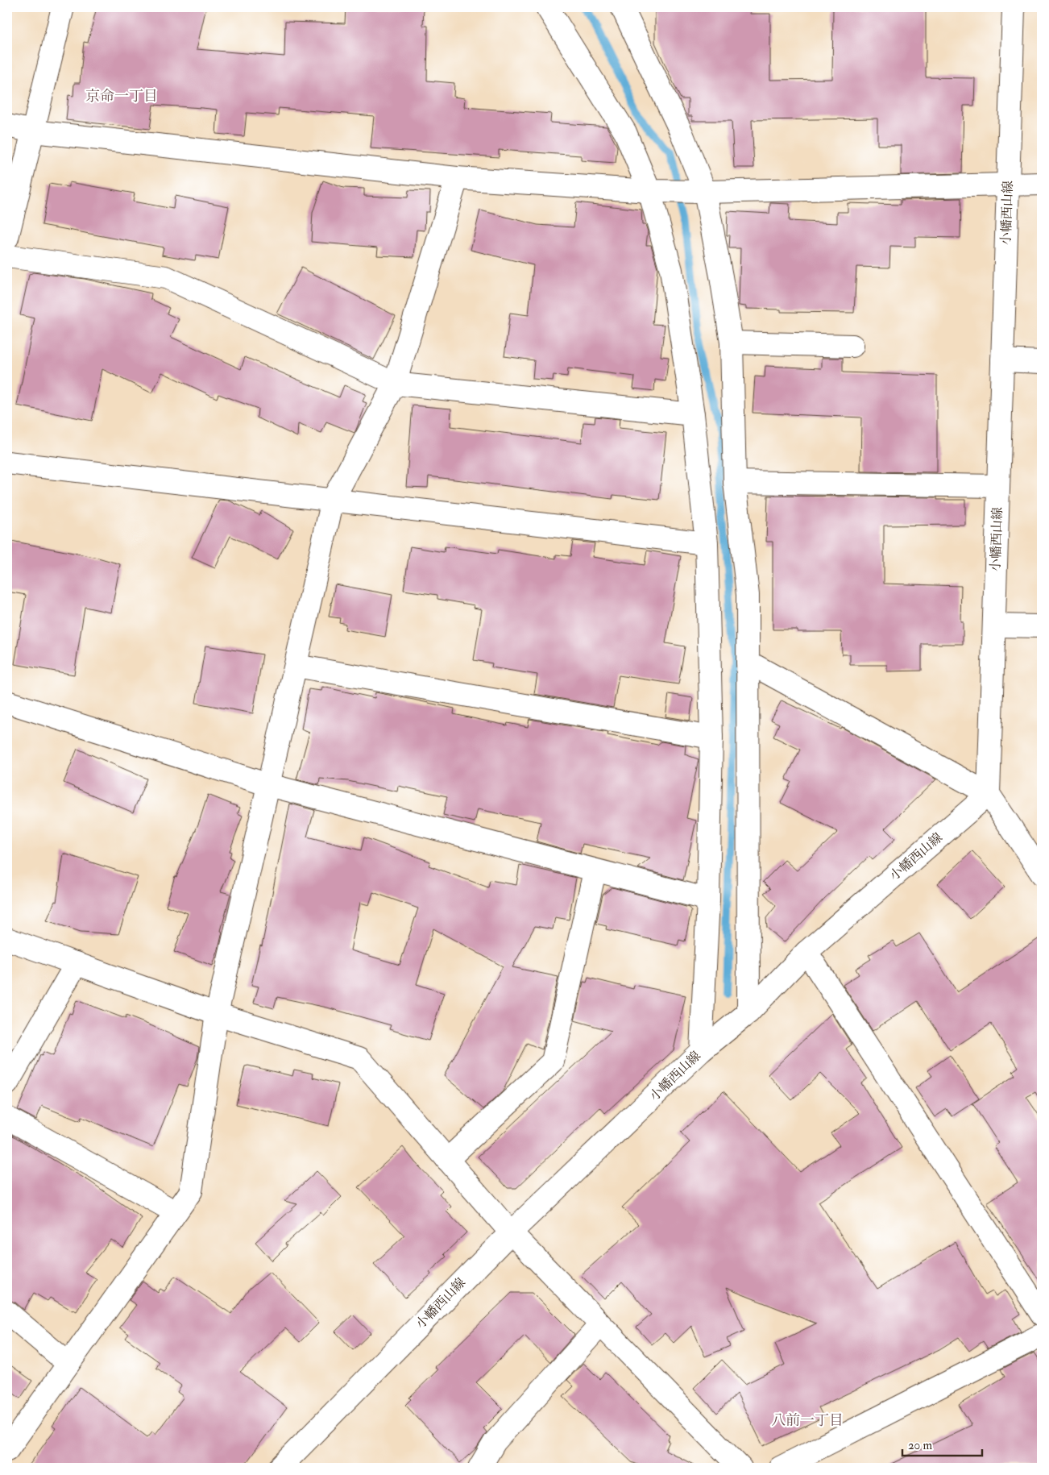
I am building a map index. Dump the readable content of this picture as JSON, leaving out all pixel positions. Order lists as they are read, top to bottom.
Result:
{
  "streets": {
    "street": ["小幡西山線"]
  },
  "districts": ["京命一丁目", "八前一丁目"],
  "scale_bar": "20 m"
}
